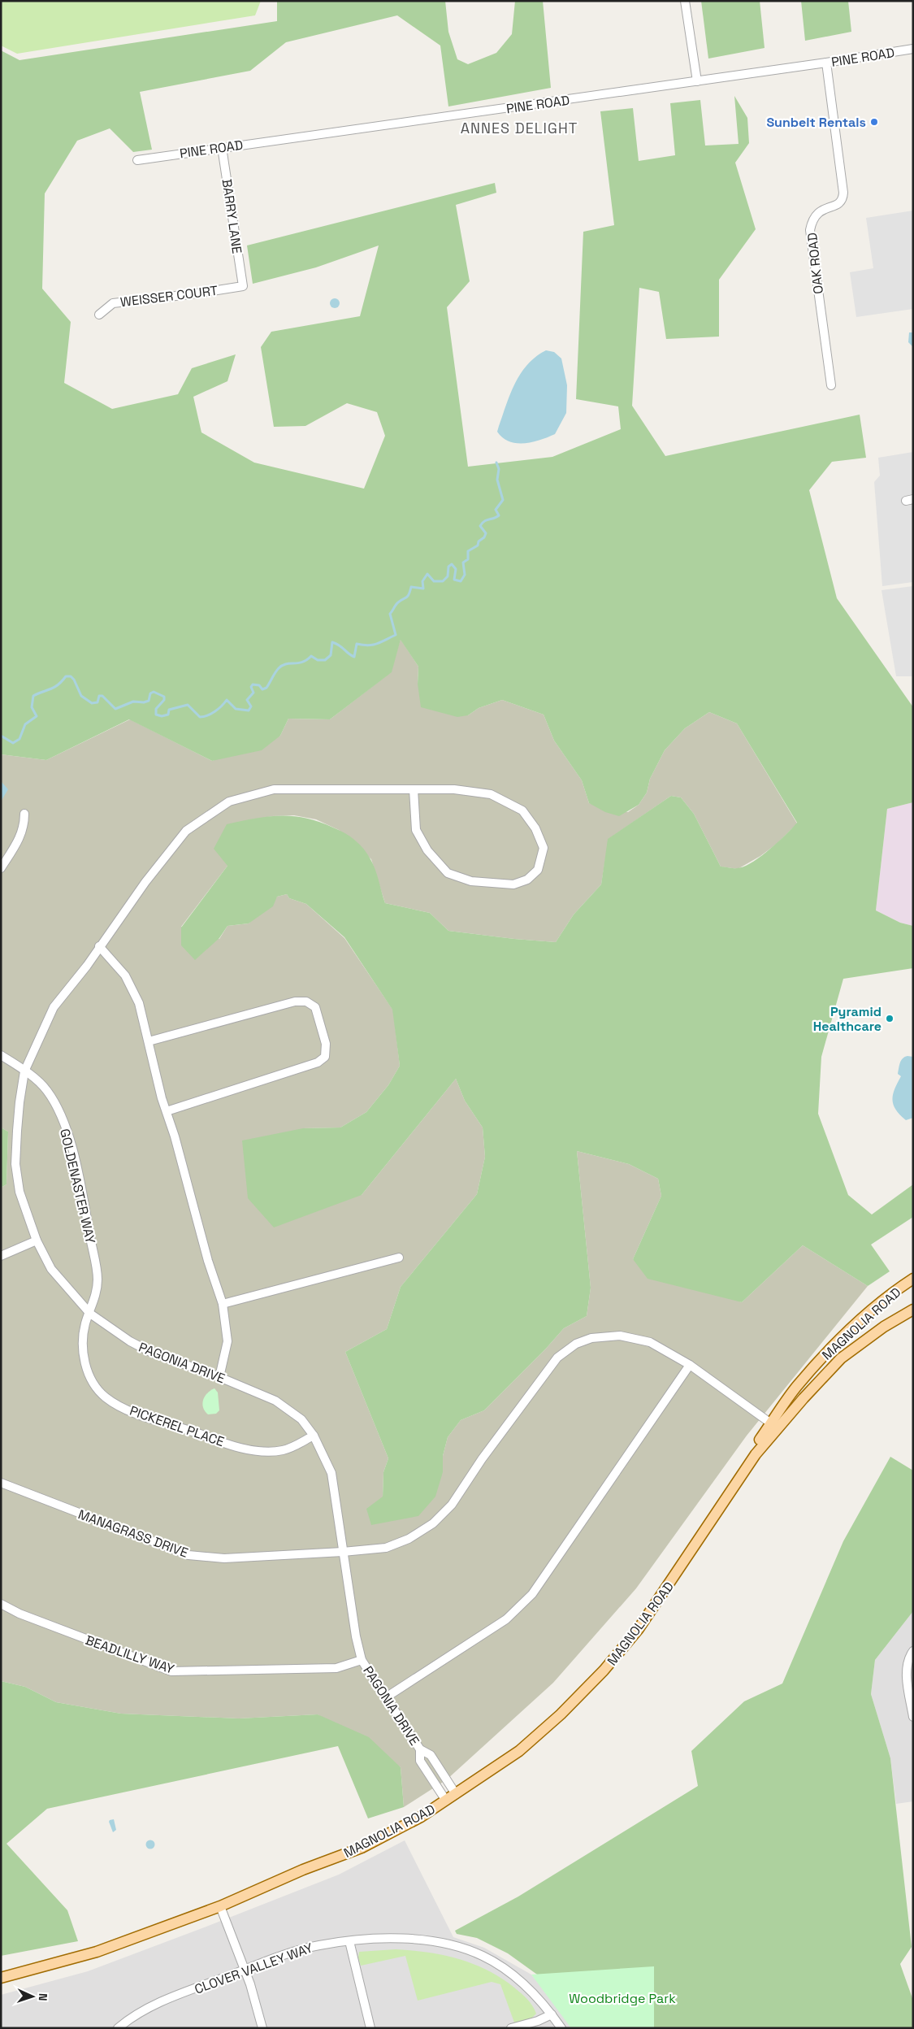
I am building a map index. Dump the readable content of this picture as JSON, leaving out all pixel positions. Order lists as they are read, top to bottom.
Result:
{
  "streets": {
    "main road": ["MAGNOLIA ROAD"],
    "street": [
      "PINE ROAD",
      "BARRY LANE",
      "OAK ROAD",
      "WEISSER COURT",
      "GOLDENASTER WAY",
      "PAGONIA DRIVE",
      "PICKEREL PLACE",
      "MANAGRASS DRIVE",
      "BEADLILLY WAY",
      "CLOVER VALLEY WAY"
    ]
  },
  "crossings": [
    ["PINE ROAD", "BARRY LANE"],
    ["PINE ROAD", "OAK ROAD"],
    ["BARRY LANE", "WEISSER COURT"],
    ["GOLDENASTER WAY", "PAGONIA DRIVE"],
    ["GOLDENASTER WAY", "PICKEREL PLACE"],
    ["MAGNOLIA ROAD", "PAGONIA DRIVE"],
    ["MAGNOLIA ROAD", "MANAGRASS DRIVE"],
    ["PAGONIA DRIVE", "PICKEREL PLACE"],
    ["PAGONIA DRIVE", "MANAGRASS DRIVE"],
    ["PAGONIA DRIVE", "BEADLILLY WAY"]
  ],
  "districts": ["ANNES DELIGHT"],
  "parks": ["Woodbridge Park"],
  "places": ["Sunbelt Rentals", "Pyramid Healthcare"],
  "north": "right"
}
